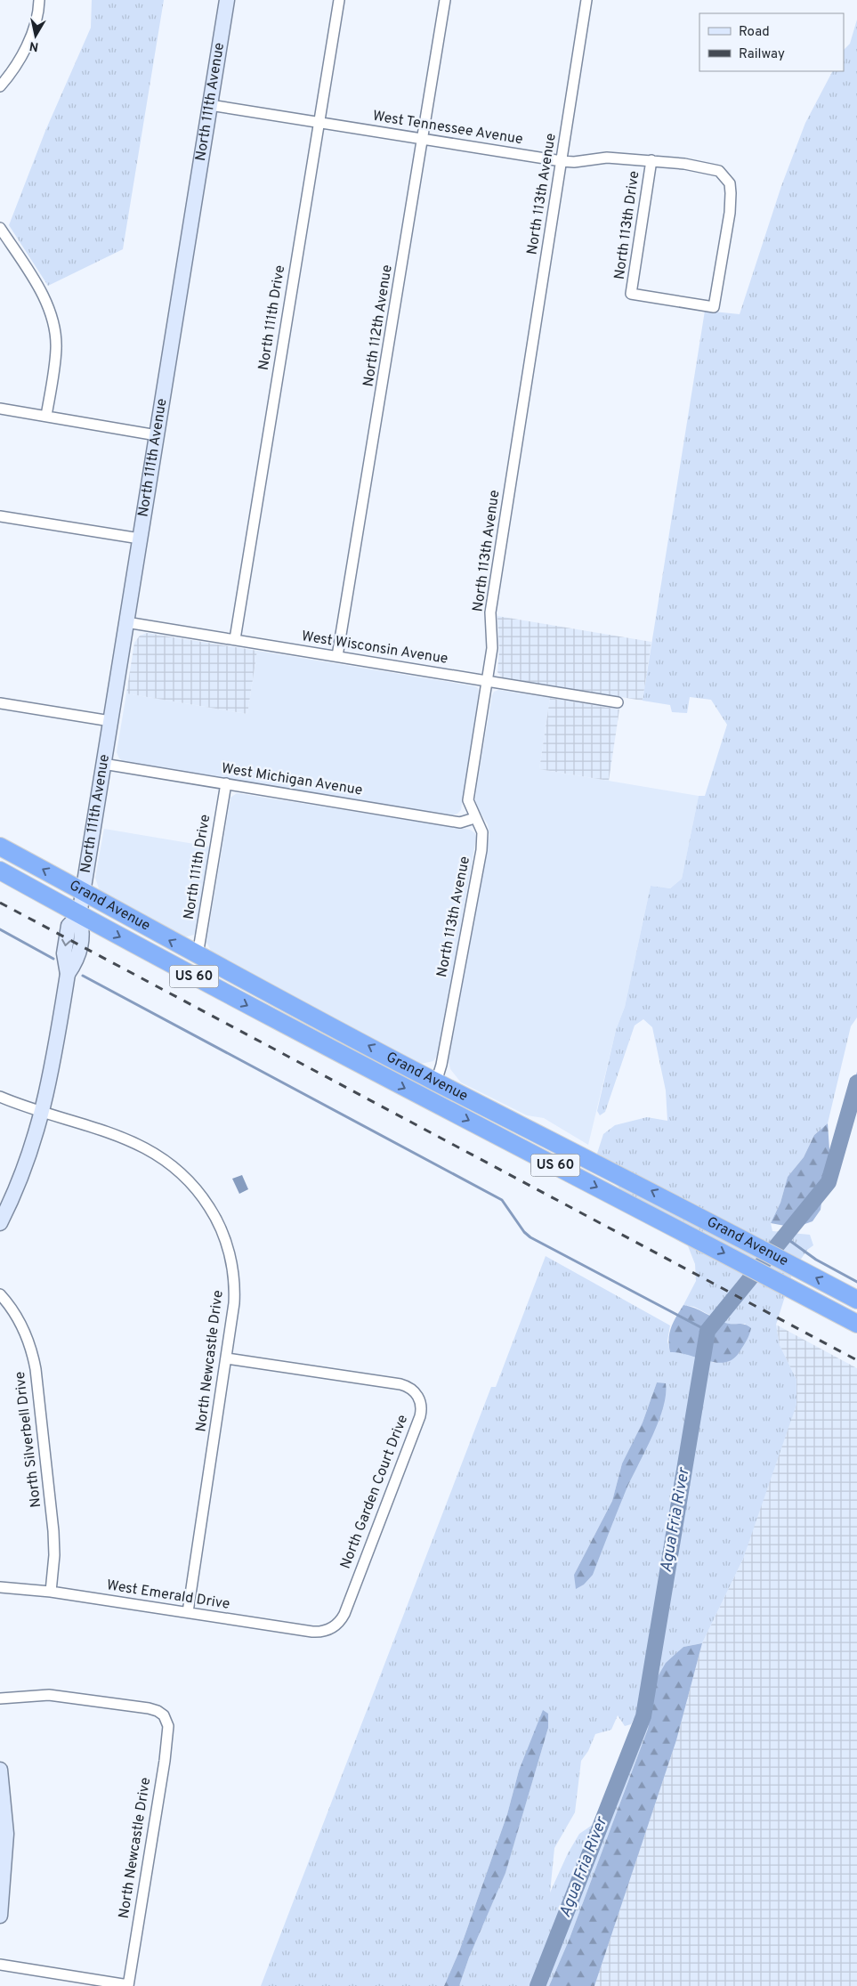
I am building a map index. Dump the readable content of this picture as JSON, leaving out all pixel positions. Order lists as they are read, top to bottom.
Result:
{
  "streets": {
    "highway": ["Grand Avenue", "US 60"],
    "street": [
      "North 111th Avenue",
      "West Tennessee Avenue",
      "North 113th Avenue",
      "North 113th Drive",
      "North 111th Drive",
      "North 112th Avenue",
      "West Wisconsin Avenue",
      "West Michigan Avenue",
      "North Newcastle Drive",
      "North Silverbell Drive",
      "North Garden Court Drive",
      "West Emerald Drive"
    ]
  },
  "crossings": [
    ["North 111th Avenue", "West Tennessee Avenue"],
    ["North 111th Avenue", "West Wisconsin Avenue"],
    ["North 111th Avenue", "West Michigan Avenue"],
    ["North 111th Avenue", "Grand Avenue"],
    ["North 111th Avenue", "North Newcastle Drive"],
    ["West Tennessee Avenue", "North 113th Avenue"],
    ["West Tennessee Avenue", "North 113th Drive"],
    ["West Tennessee Avenue", "North 111th Drive"],
    ["West Tennessee Avenue", "North 112th Avenue"],
    ["North 113th Avenue", "West Wisconsin Avenue"],
    ["North 113th Avenue", "West Michigan Avenue"],
    ["North 113th Avenue", "Grand Avenue"],
    ["North 111th Drive", "West Wisconsin Avenue"],
    ["North 111th Drive", "West Michigan Avenue"],
    ["North 111th Drive", "Grand Avenue"],
    ["North 112th Avenue", "West Wisconsin Avenue"],
    ["North Newcastle Drive", "North Garden Court Drive"],
    ["North Newcastle Drive", "West Emerald Drive"],
    ["North Silverbell Drive", "West Emerald Drive"],
    ["North Garden Court Drive", "West Emerald Drive"]
  ],
  "water": ["Agua Fria River"],
  "legend": ["Road", "Railway"],
  "north": "bottom"
}
